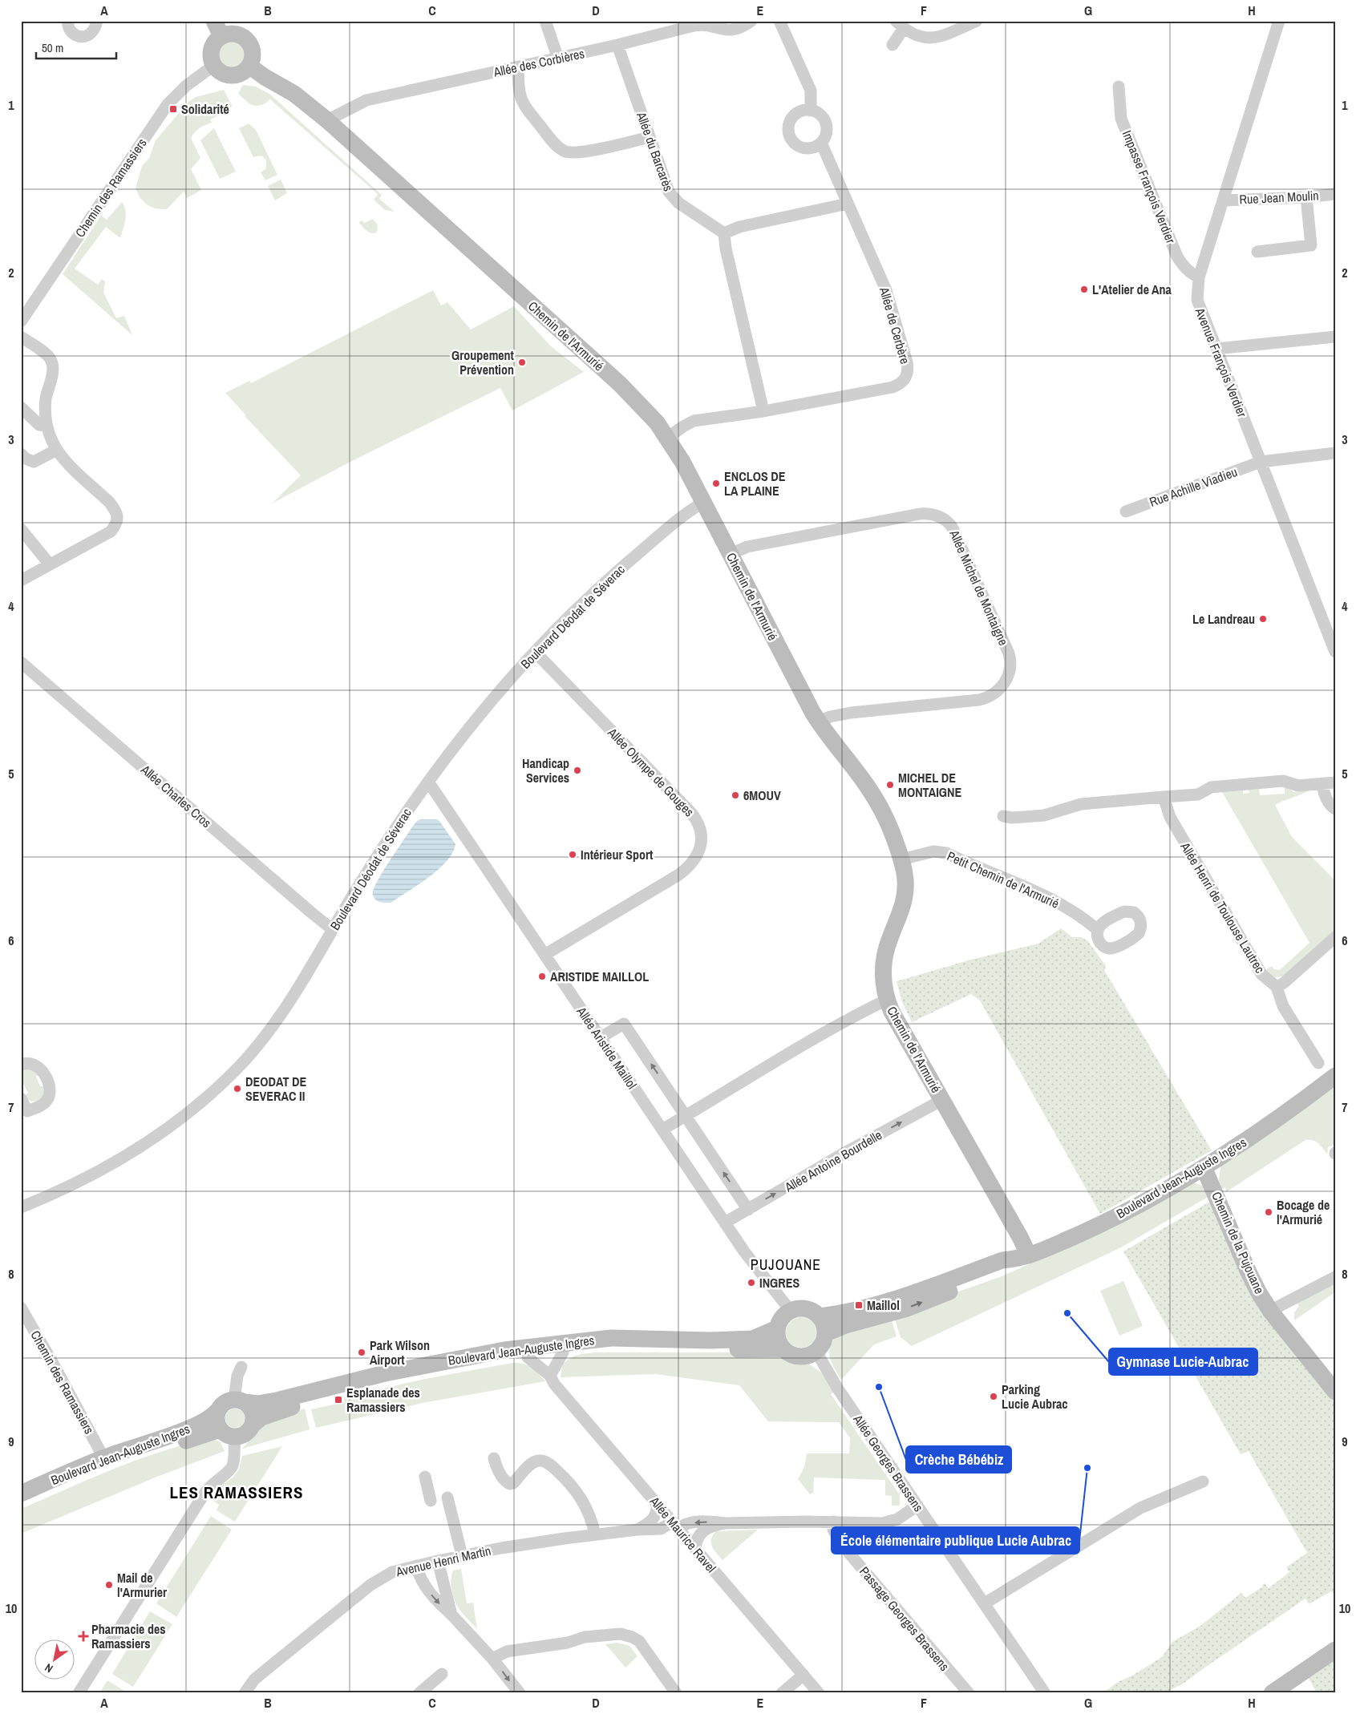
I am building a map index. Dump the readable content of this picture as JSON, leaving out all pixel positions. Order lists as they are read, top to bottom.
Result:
{
  "streets": {
    "main road": ["Chemin de l'Armurié", "Boulevard Jean-Auguste Ingres", "Chemin de la Pujouane"],
    "street": [
      "Allée des Corbières",
      "Allée du Barcarès",
      "Impasse François Verdier",
      "Chemin des Ramassiers",
      "Rue Jean Moulin",
      "Allée de Cerbère",
      "Avenue François Verdier",
      "Rue Achille Viadieu",
      "Allée Michel de Montaigne",
      "Boulevard Déodat de Séverac",
      "Allée Olympe de Gouges",
      "Allée Charles Cros",
      "Petit Chemin de l'Armurié",
      "Allée Henri de Toulouse Lautrec",
      "Allée Aristide Maillol",
      "Allée Antoine Bourdelle",
      "Allée Georges Brassens",
      "Allée Maurice Ravel",
      "Avenue Henri Martin",
      "Passage Georges Brassens"
    ]
  },
  "crossings": [
    ["Allée des Corbières", "Allée du Barcarès"],
    ["Allée des Corbières", "Chemin de l'Armurié"],
    ["Impasse François Verdier", "Avenue François Verdier"],
    ["Chemin des Ramassiers", "Chemin de l'Armurié"],
    ["Chemin des Ramassiers", "Boulevard Jean-Auguste Ingres"],
    ["Rue Jean Moulin", "Avenue François Verdier"],
    ["Allée de Cerbère", "Chemin de l'Armurié"],
    ["Chemin de l'Armurié", "Allée Michel de Montaigne"],
    ["Chemin de l'Armurié", "Boulevard Déodat de Séverac"],
    ["Chemin de l'Armurié", "Petit Chemin de l'Armurié"],
    ["Chemin de l'Armurié", "Allée Antoine Bourdelle"],
    ["Chemin de l'Armurié", "Boulevard Jean-Auguste Ingres"],
    ["Avenue François Verdier", "Rue Achille Viadieu"],
    ["Boulevard Déodat de Séverac", "Allée Olympe de Gouges"],
    ["Boulevard Déodat de Séverac", "Allée Charles Cros"],
    ["Boulevard Déodat de Séverac", "Allée Aristide Maillol"],
    ["Allée Olympe de Gouges", "Allée Aristide Maillol"],
    ["Allée Aristide Maillol", "Allée Antoine Bourdelle"],
    ["Allée Aristide Maillol", "Boulevard Jean-Auguste Ingres"],
    ["Allée Aristide Maillol", "Allée Georges Brassens"],
    ["Boulevard Jean-Auguste Ingres", "Chemin de la Pujouane"],
    ["Boulevard Jean-Auguste Ingres", "Allée Georges Brassens"],
    ["Boulevard Jean-Auguste Ingres", "Allée Maurice Ravel"],
    ["Allée Georges Brassens", "Avenue Henri Martin"],
    ["Allée Maurice Ravel", "Avenue Henri Martin"],
    ["Avenue Henri Martin", "Passage Georges Brassens"]
  ],
  "one_way": ["Allée Antoine Bourdelle"],
  "districts": ["PUJOUANE", "LES RAMASSIERS"],
  "places": {
    "transit": ["Solidarité", "Maillol", "Esplanade des Ramassiers"],
    "other": [
      "L'Atelier de Ana",
      "Groupement Prévention",
      "ENCLOS DE LA PLAINE",
      "Le Landreau",
      "Handicap Services",
      "MICHEL DE MONTAIGNE",
      "6MOUV",
      "Intérieur Sport",
      "ARISTIDE MAILLOL",
      "DEODAT DE SEVERAC II",
      "Bocage de l'Armurié",
      "INGRES",
      "Gymnase Lucie-Aubrac",
      "Park Wilson Airport",
      "Crèche Bébébiz",
      "Parking Lucie Aubrac",
      "École élémentaire publique Lucie Aubrac",
      "Mail de l'Armurier"
    ],
    "health": ["Pharmacie des Ramassiers"]
  },
  "scale_bar": "50 m",
  "north": "bottom left",
  "grid": {
    "columns": [
      "A",
      "B",
      "C",
      "D",
      "E",
      "F",
      "G",
      "H"
    ],
    "rows": [
      "1",
      "2",
      "3",
      "4",
      "5",
      "6",
      "7",
      "8",
      "9",
      "10"
    ]
  }
}
